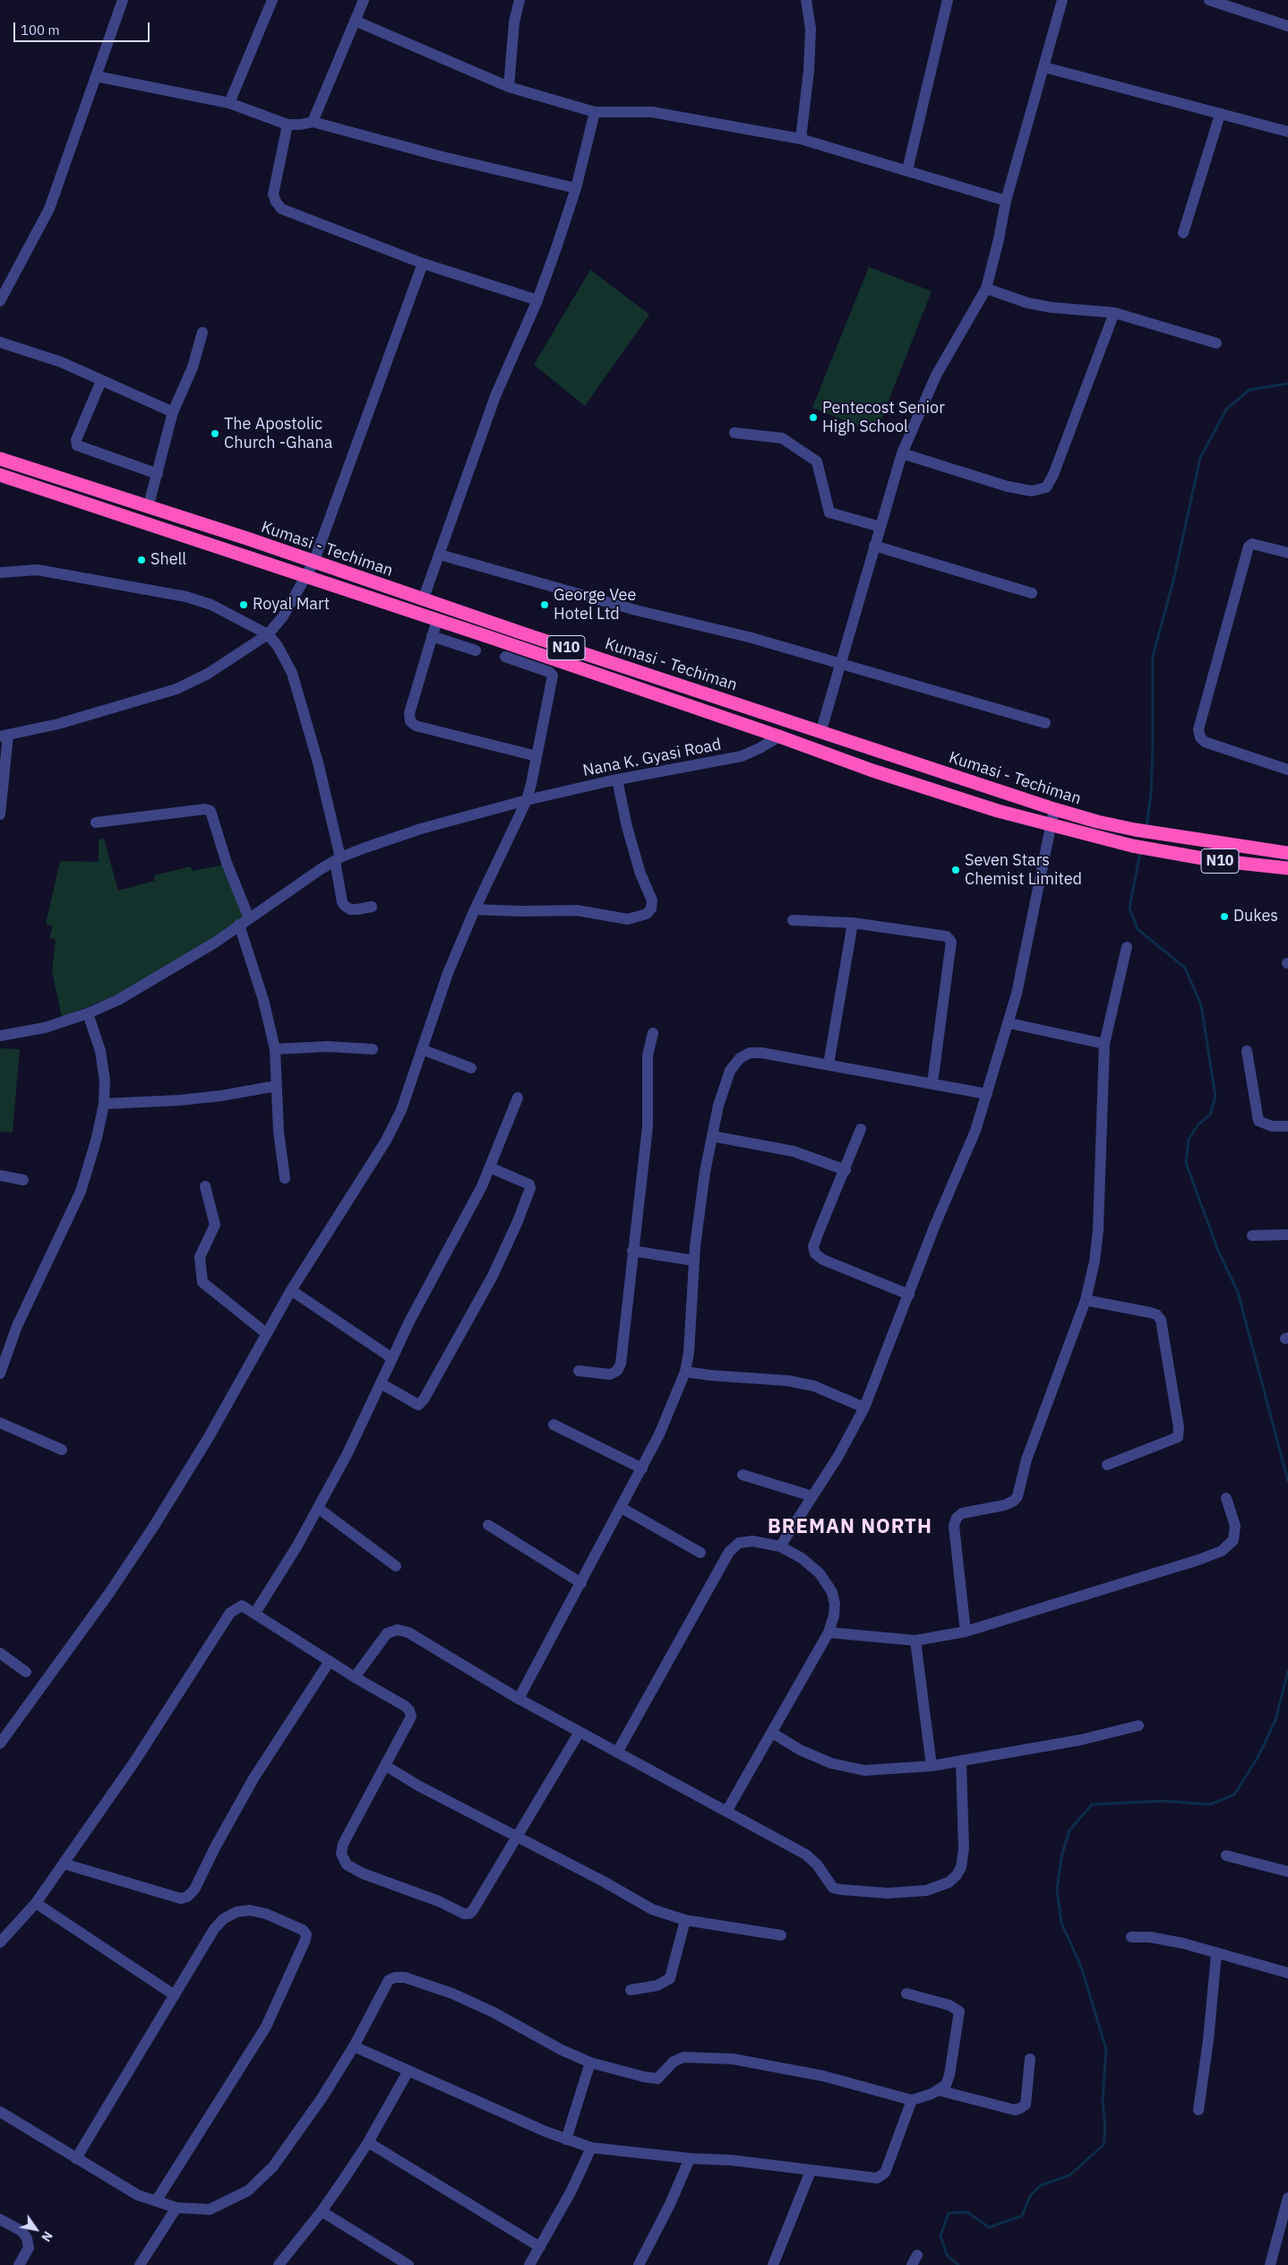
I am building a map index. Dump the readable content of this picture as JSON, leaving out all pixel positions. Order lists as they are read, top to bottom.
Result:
{
  "streets": {
    "highway": ["Kumasi - Techiman", "N10"],
    "street": ["Nana K. Gyasi Road"]
  },
  "crossings": [
    ["N10", "Nana K. Gyasi Road"]
  ],
  "districts": ["BREMAN NORTH"],
  "places": [
    "Pentecost Senior High School",
    "The Apostolic Church -Ghana",
    "Shell",
    "Royal Mart",
    "George Vee Hotel Ltd",
    "Seven Stars Chemist Limited",
    "Dukes"
  ],
  "scale_bar": "100 m",
  "north": "bottom right"
}
